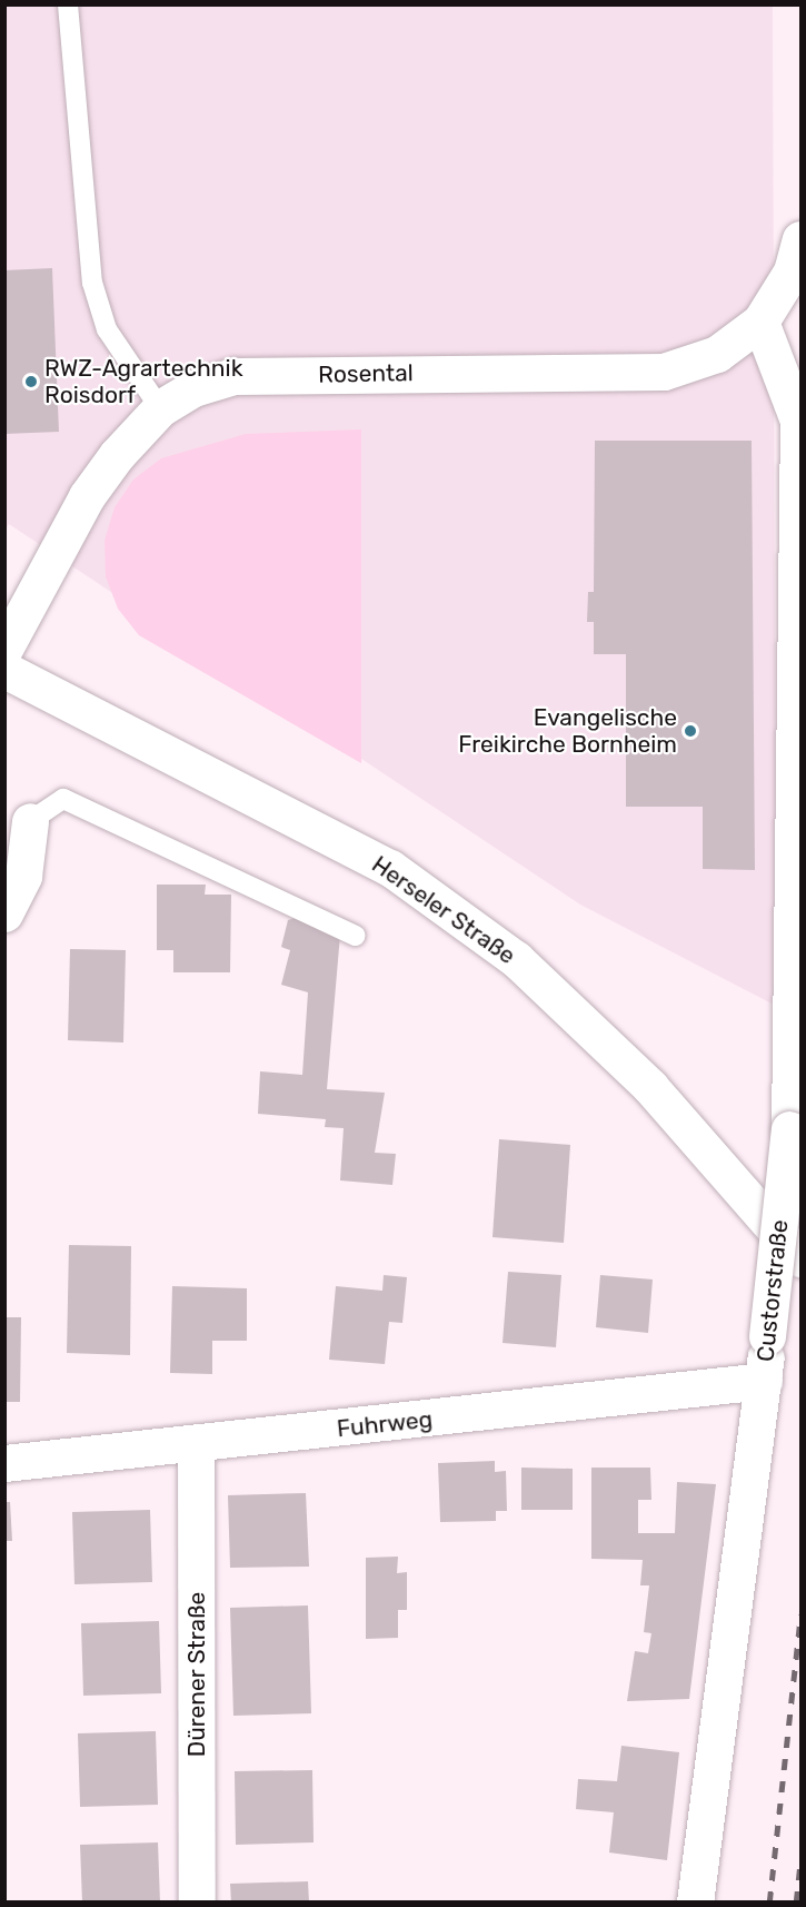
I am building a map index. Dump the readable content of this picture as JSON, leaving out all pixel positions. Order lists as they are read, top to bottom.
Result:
{
  "streets": {
    "street": [
      "Rosental",
      "Herseler Straße",
      "Custorstraße",
      "Fuhrweg",
      "Dürener Straße"
    ]
  },
  "crossings": [
    ["Rosental", "Custorstraße"],
    ["Custorstraße", "Fuhrweg"],
    ["Fuhrweg", "Dürener Straße"]
  ],
  "places": ["RWZ-Agrartechnik Roisdorf", "Evangelische Freikirche Bornheim"]
}
